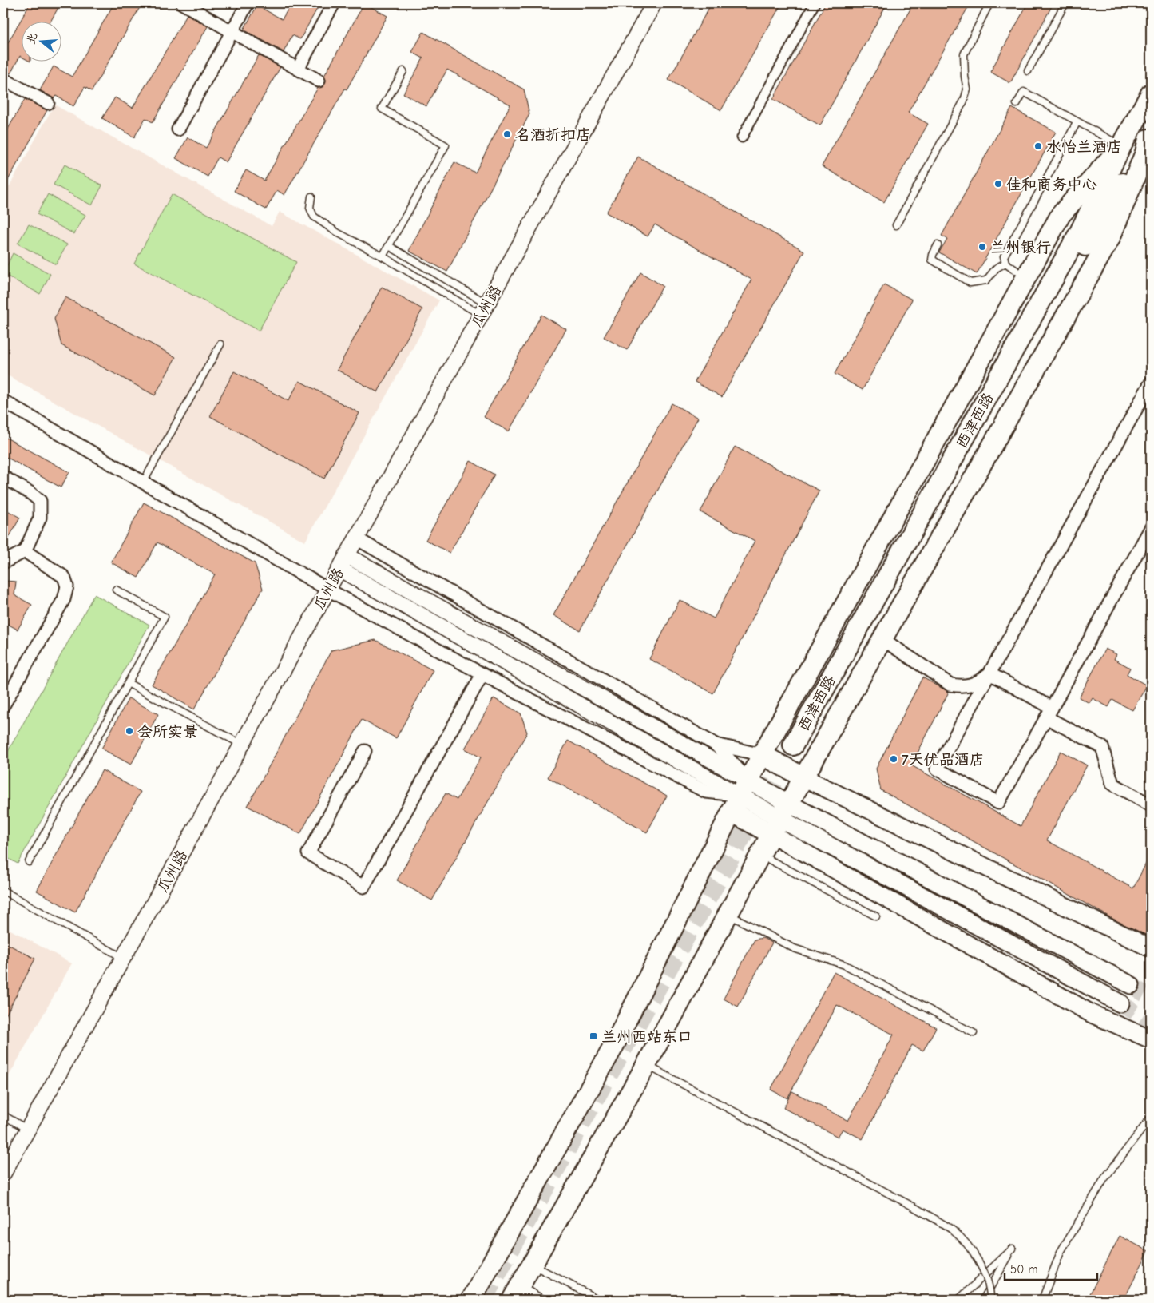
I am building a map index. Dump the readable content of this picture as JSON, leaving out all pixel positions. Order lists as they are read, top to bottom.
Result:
{
  "streets": {
    "main road": ["西津西路"],
    "street": ["瓜州路"]
  },
  "places": {
    "other": [
      "名酒折扣店",
      "水怡兰酒店",
      "佳和商务中心",
      "兰州银行",
      "会所实景",
      "7天优品酒店"
    ],
    "transit": ["兰州西站东口"]
  },
  "scale_bar": "50 m",
  "north": "left"
}
